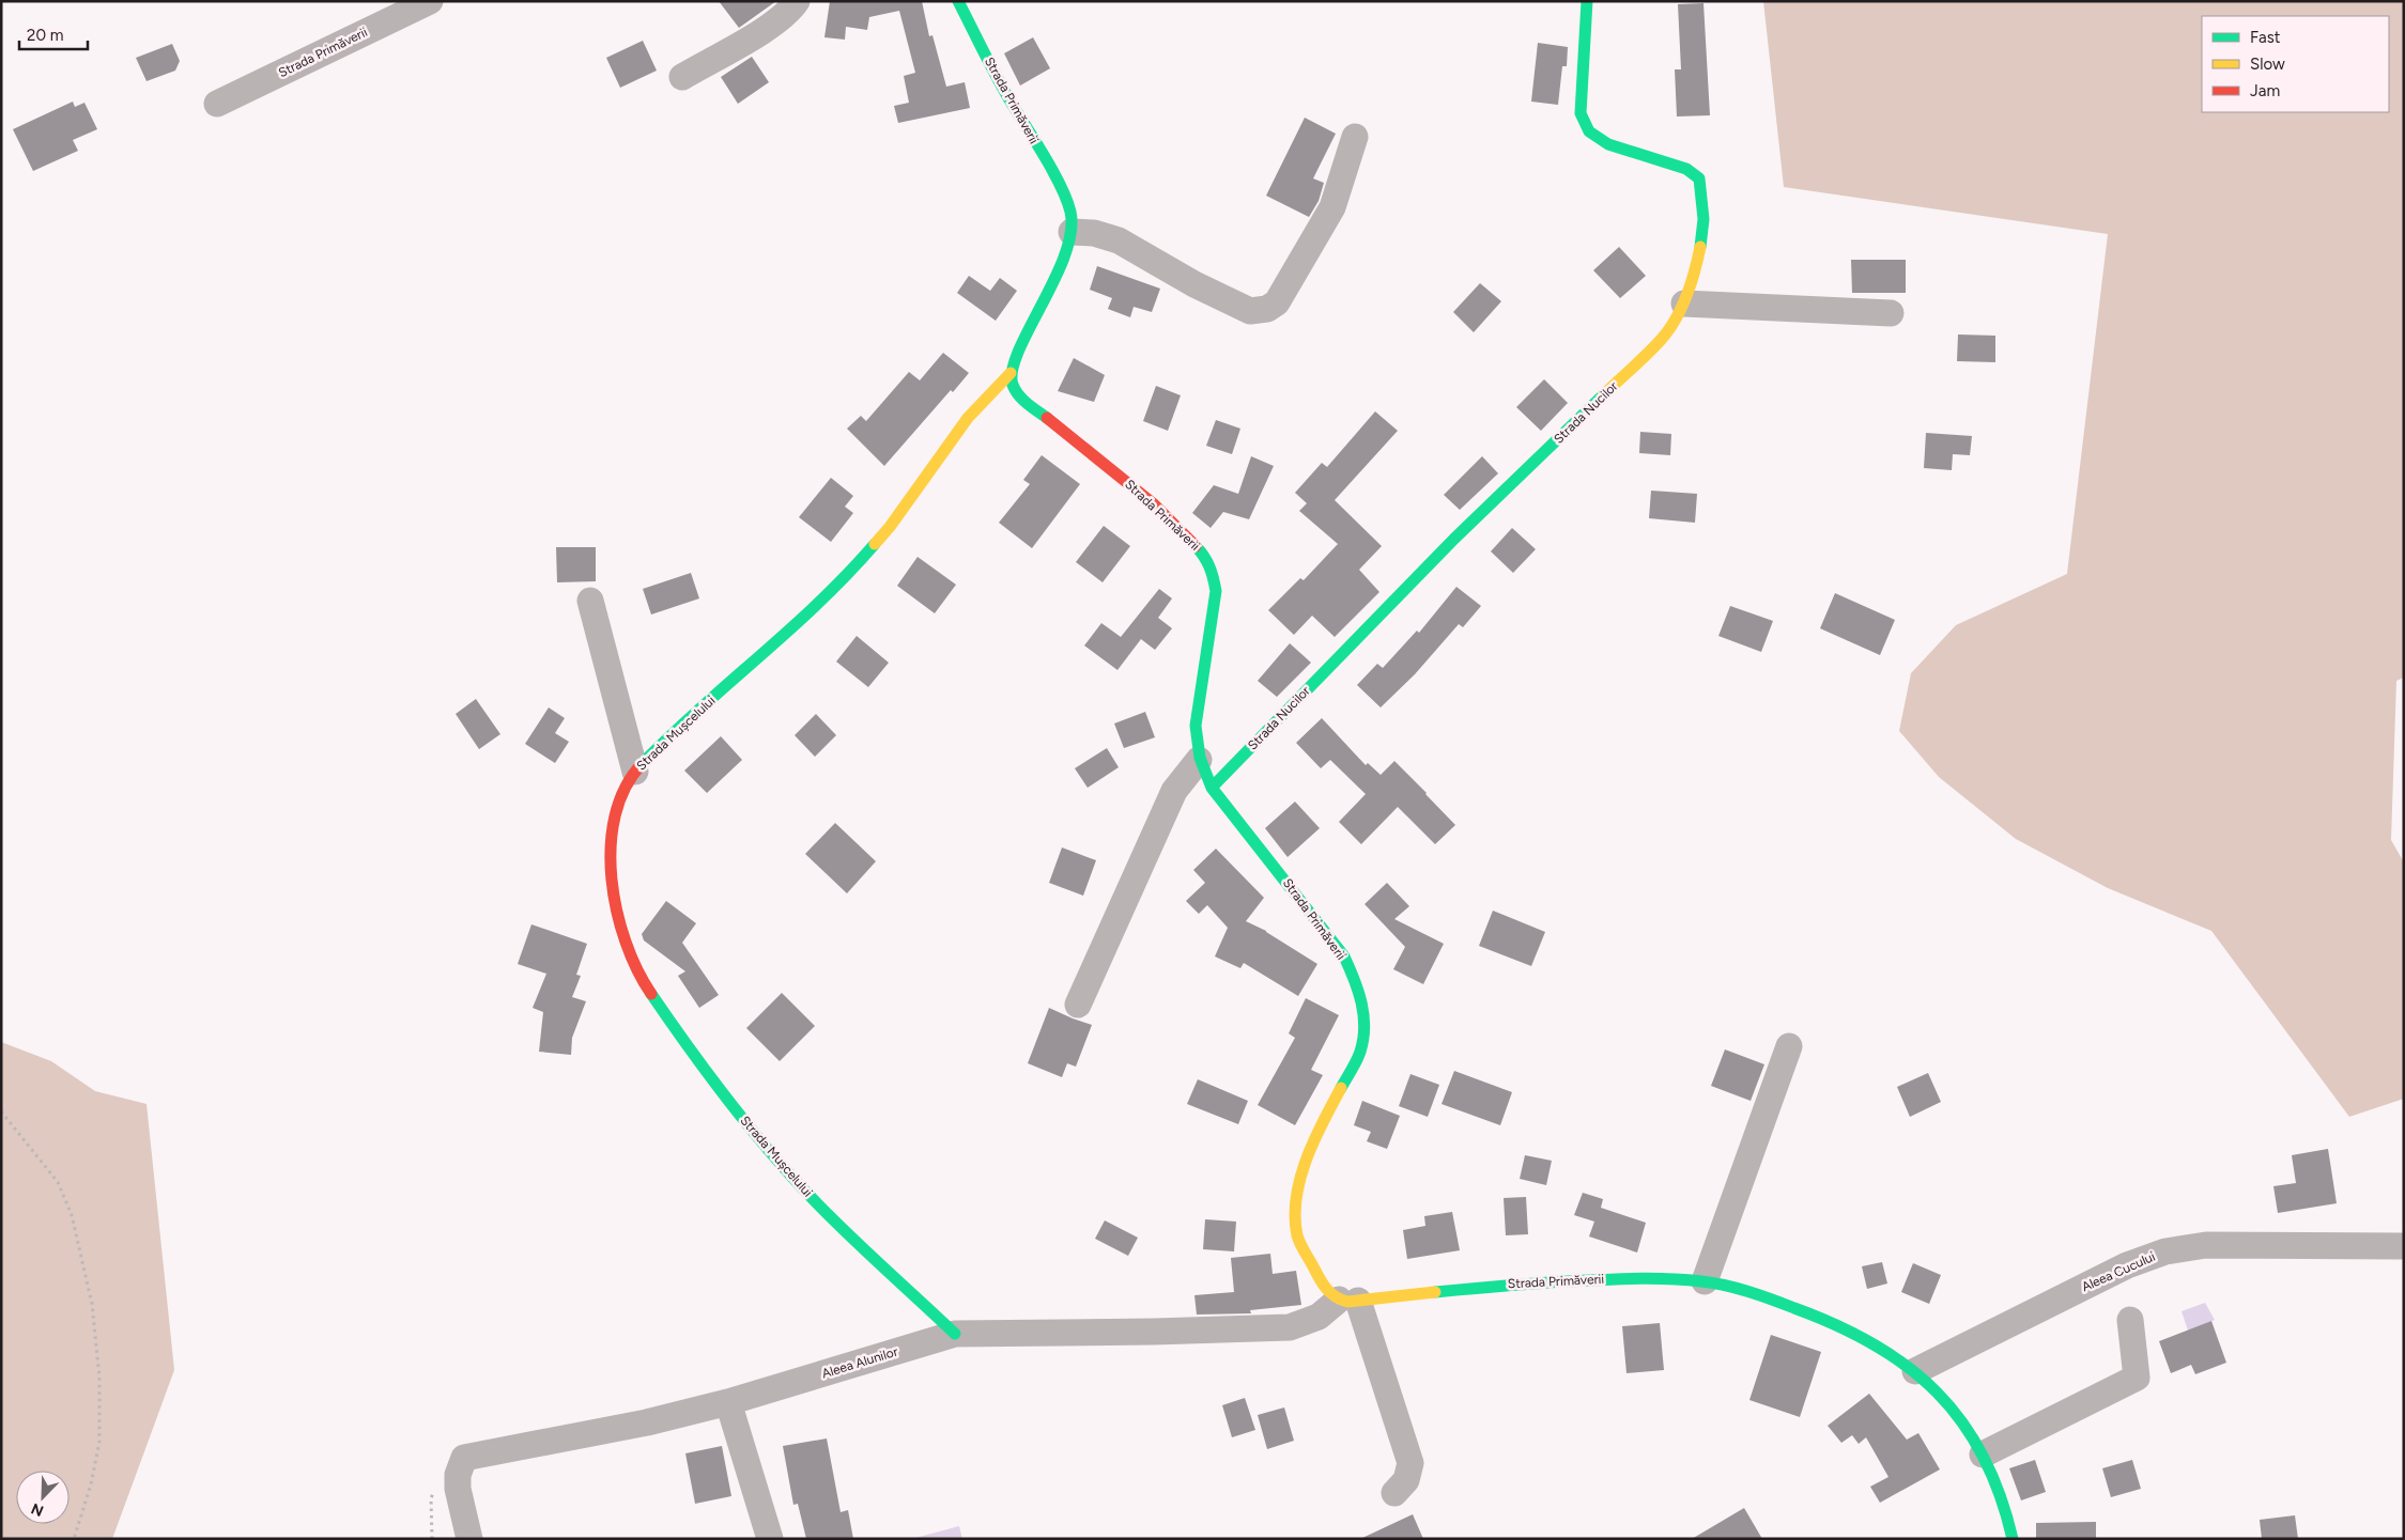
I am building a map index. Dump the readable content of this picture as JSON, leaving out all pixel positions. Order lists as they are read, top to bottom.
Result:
{
  "streets": {
    "street": [
      "Strada Primăverii",
      "Strada Nucilor",
      "Strada Mușcelului",
      "Aleea Cucului",
      "Aleea Alunilor"
    ]
  },
  "crossings": [
    ["Strada Primăverii", "Strada Nucilor"],
    ["Strada Primăverii", "Strada Mușcelului"],
    ["Strada Primăverii", "Aleea Cucului"],
    ["Strada Primăverii", "Aleea Alunilor"],
    ["Strada Mușcelului", "Aleea Alunilor"]
  ],
  "legend": ["Fast", "Slow", "Jam"],
  "scale_bar": "20 m",
  "north": "bottom left"
}
